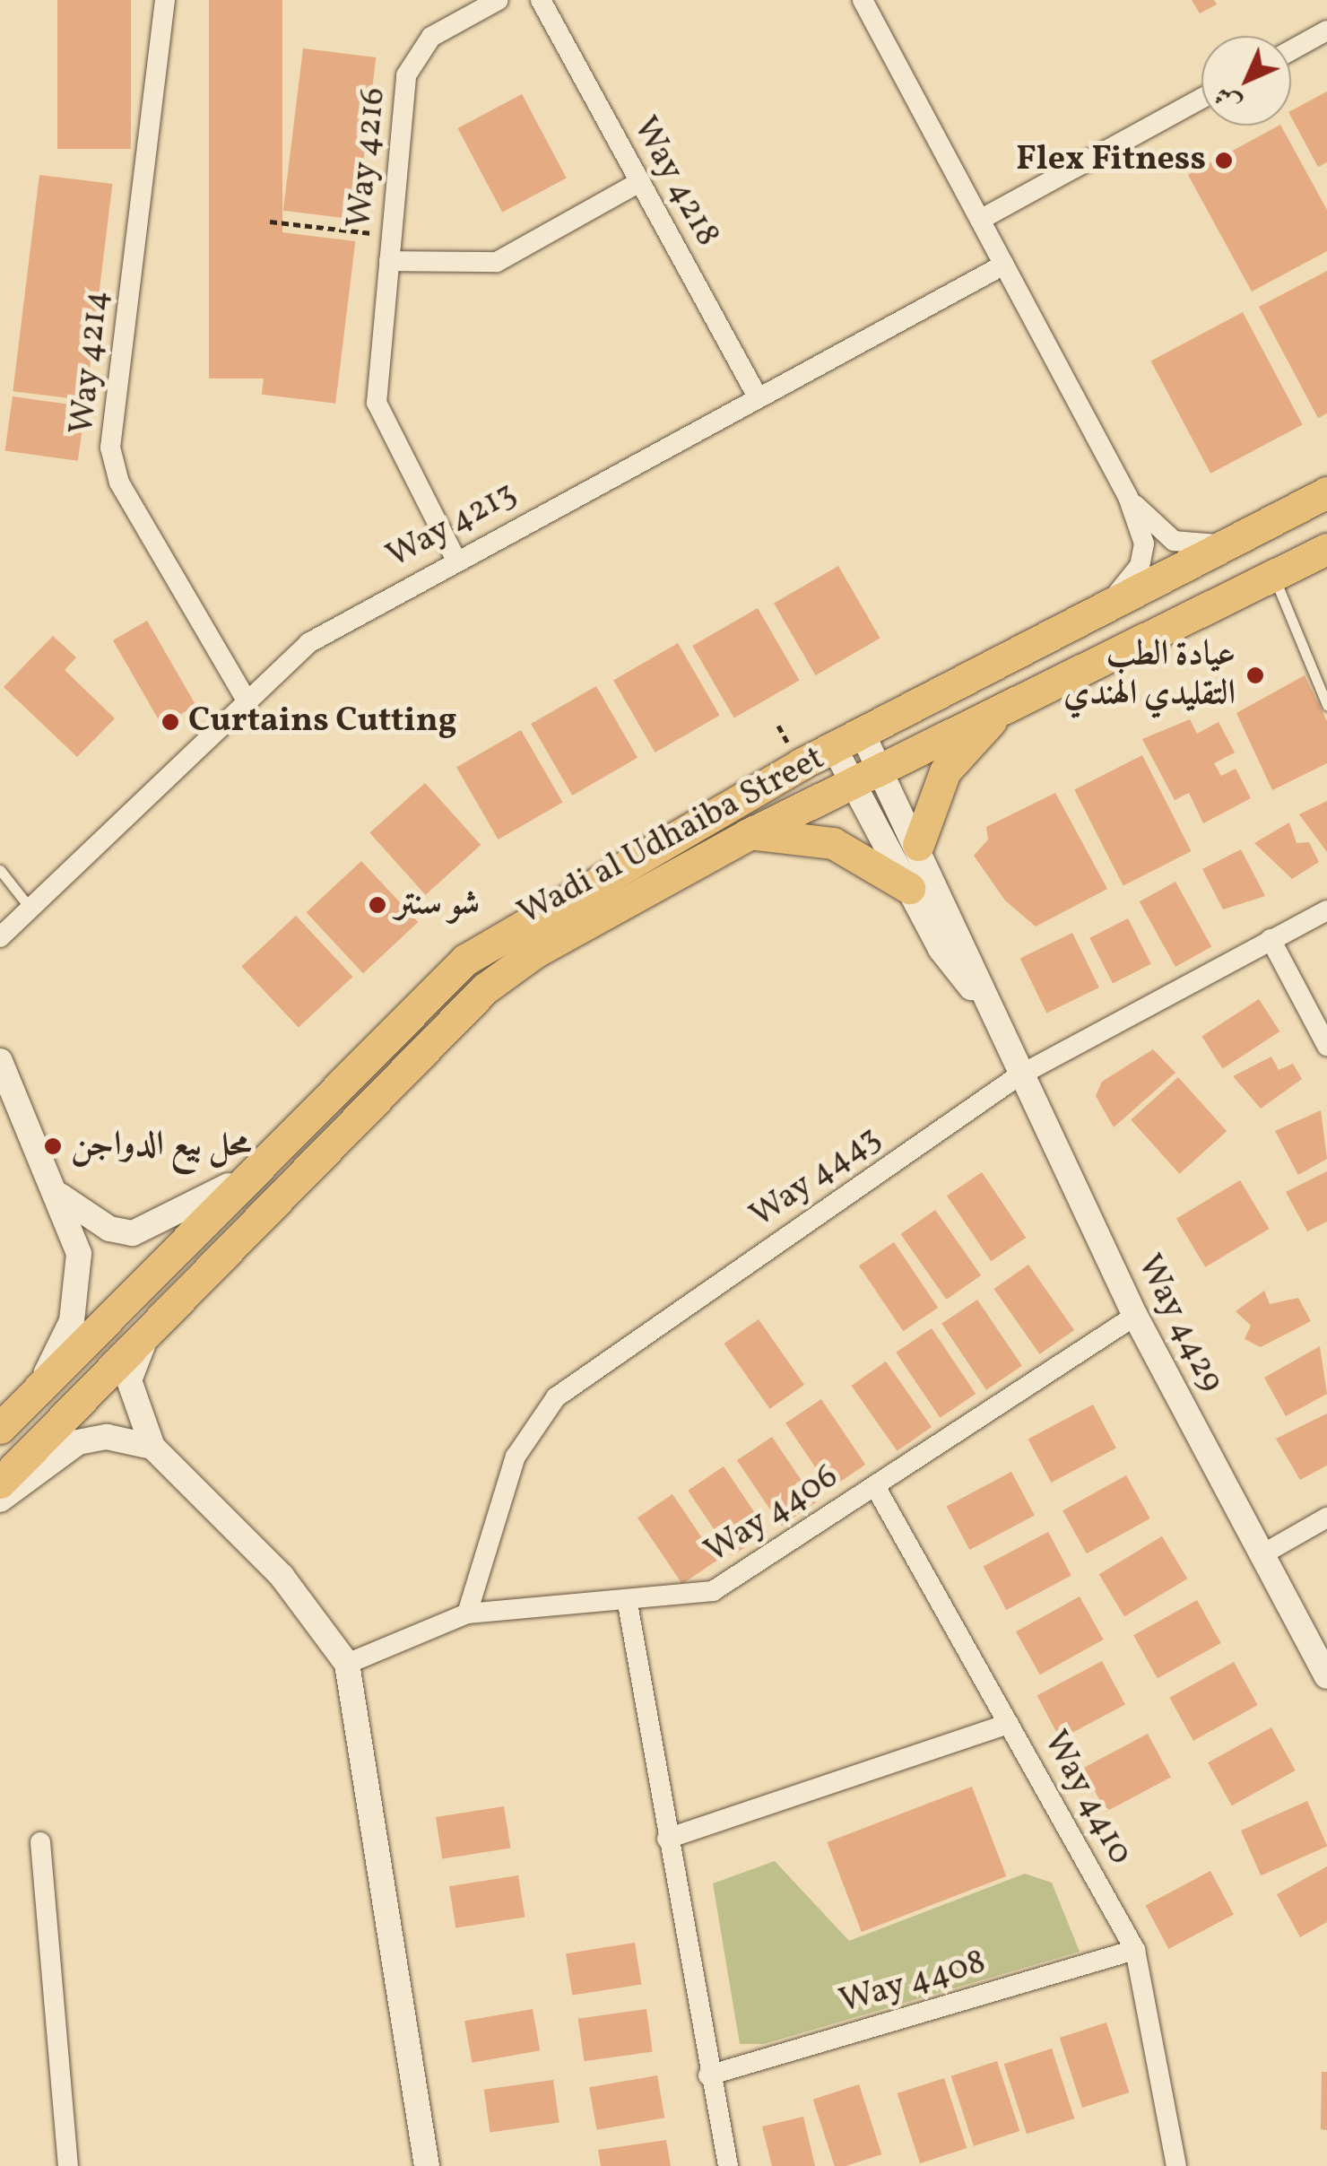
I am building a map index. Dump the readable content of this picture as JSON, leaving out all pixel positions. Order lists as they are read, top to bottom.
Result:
{
  "streets": {
    "main road": ["Wadi al Udhaiba Street"],
    "street": [
      "Way 4216",
      "Way 4218",
      "Way 4214",
      "Way 4213",
      "Way 4443",
      "Way 4429",
      "Way 4406",
      "Way 4410",
      "Way 4408"
    ]
  },
  "crossings": [
    ["Way 4216", "Way 4218"],
    ["Way 4216", "Way 4213"],
    ["Way 4218", "Way 4213"],
    ["Way 4214", "Way 4213"],
    ["Wadi al Udhaiba Street", "Way 4429"],
    ["Way 4443", "Way 4429"],
    ["Way 4443", "Way 4406"],
    ["Way 4429", "Way 4406"],
    ["Way 4406", "Way 4410"],
    ["Way 4410", "Way 4408"]
  ],
  "places": [
    "Flex Fitness",
    "عيادة الطب التقليدي الهندي",
    "Curtains Cutting",
    "شو سنتر",
    "محل بيع الدواجن"
  ],
  "north": "bottom left"
}
